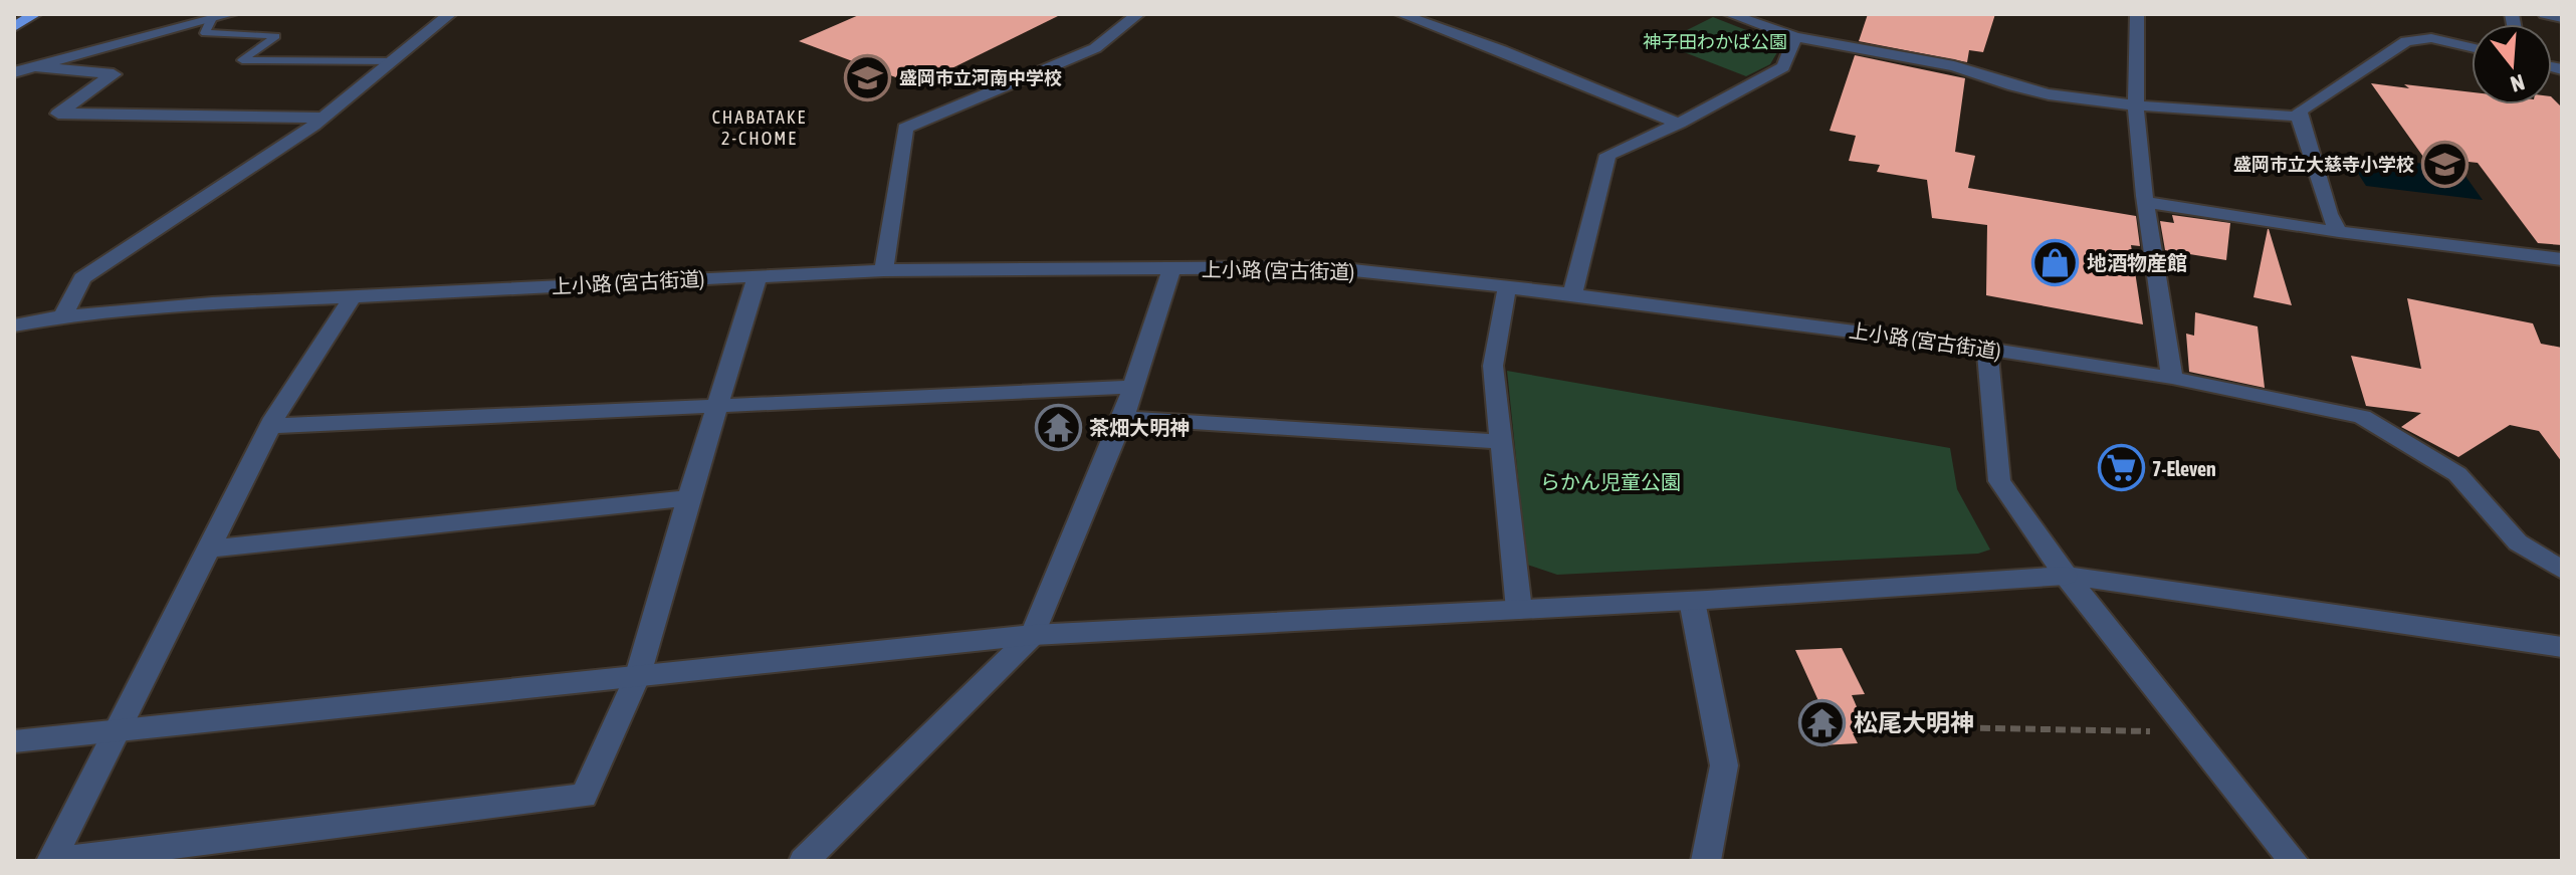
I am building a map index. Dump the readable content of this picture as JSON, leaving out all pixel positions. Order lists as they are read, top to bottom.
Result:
{
  "streets": {
    "street": ["上小路 (宮古街道)"]
  },
  "districts": ["CHABATAKE 2-CHOME"],
  "parks": ["神子田わかば公園", "らかん児童公園"],
  "places": {
    "school or university": ["盛岡市立河南中学校", "盛岡市立大慈寺小学校"],
    "shop": ["地酒物産館"],
    "temple": ["茶畑大明神", "松尾大明神"],
    "supermarket": ["7-Eleven"]
  },
  "north": "bottom"
}
